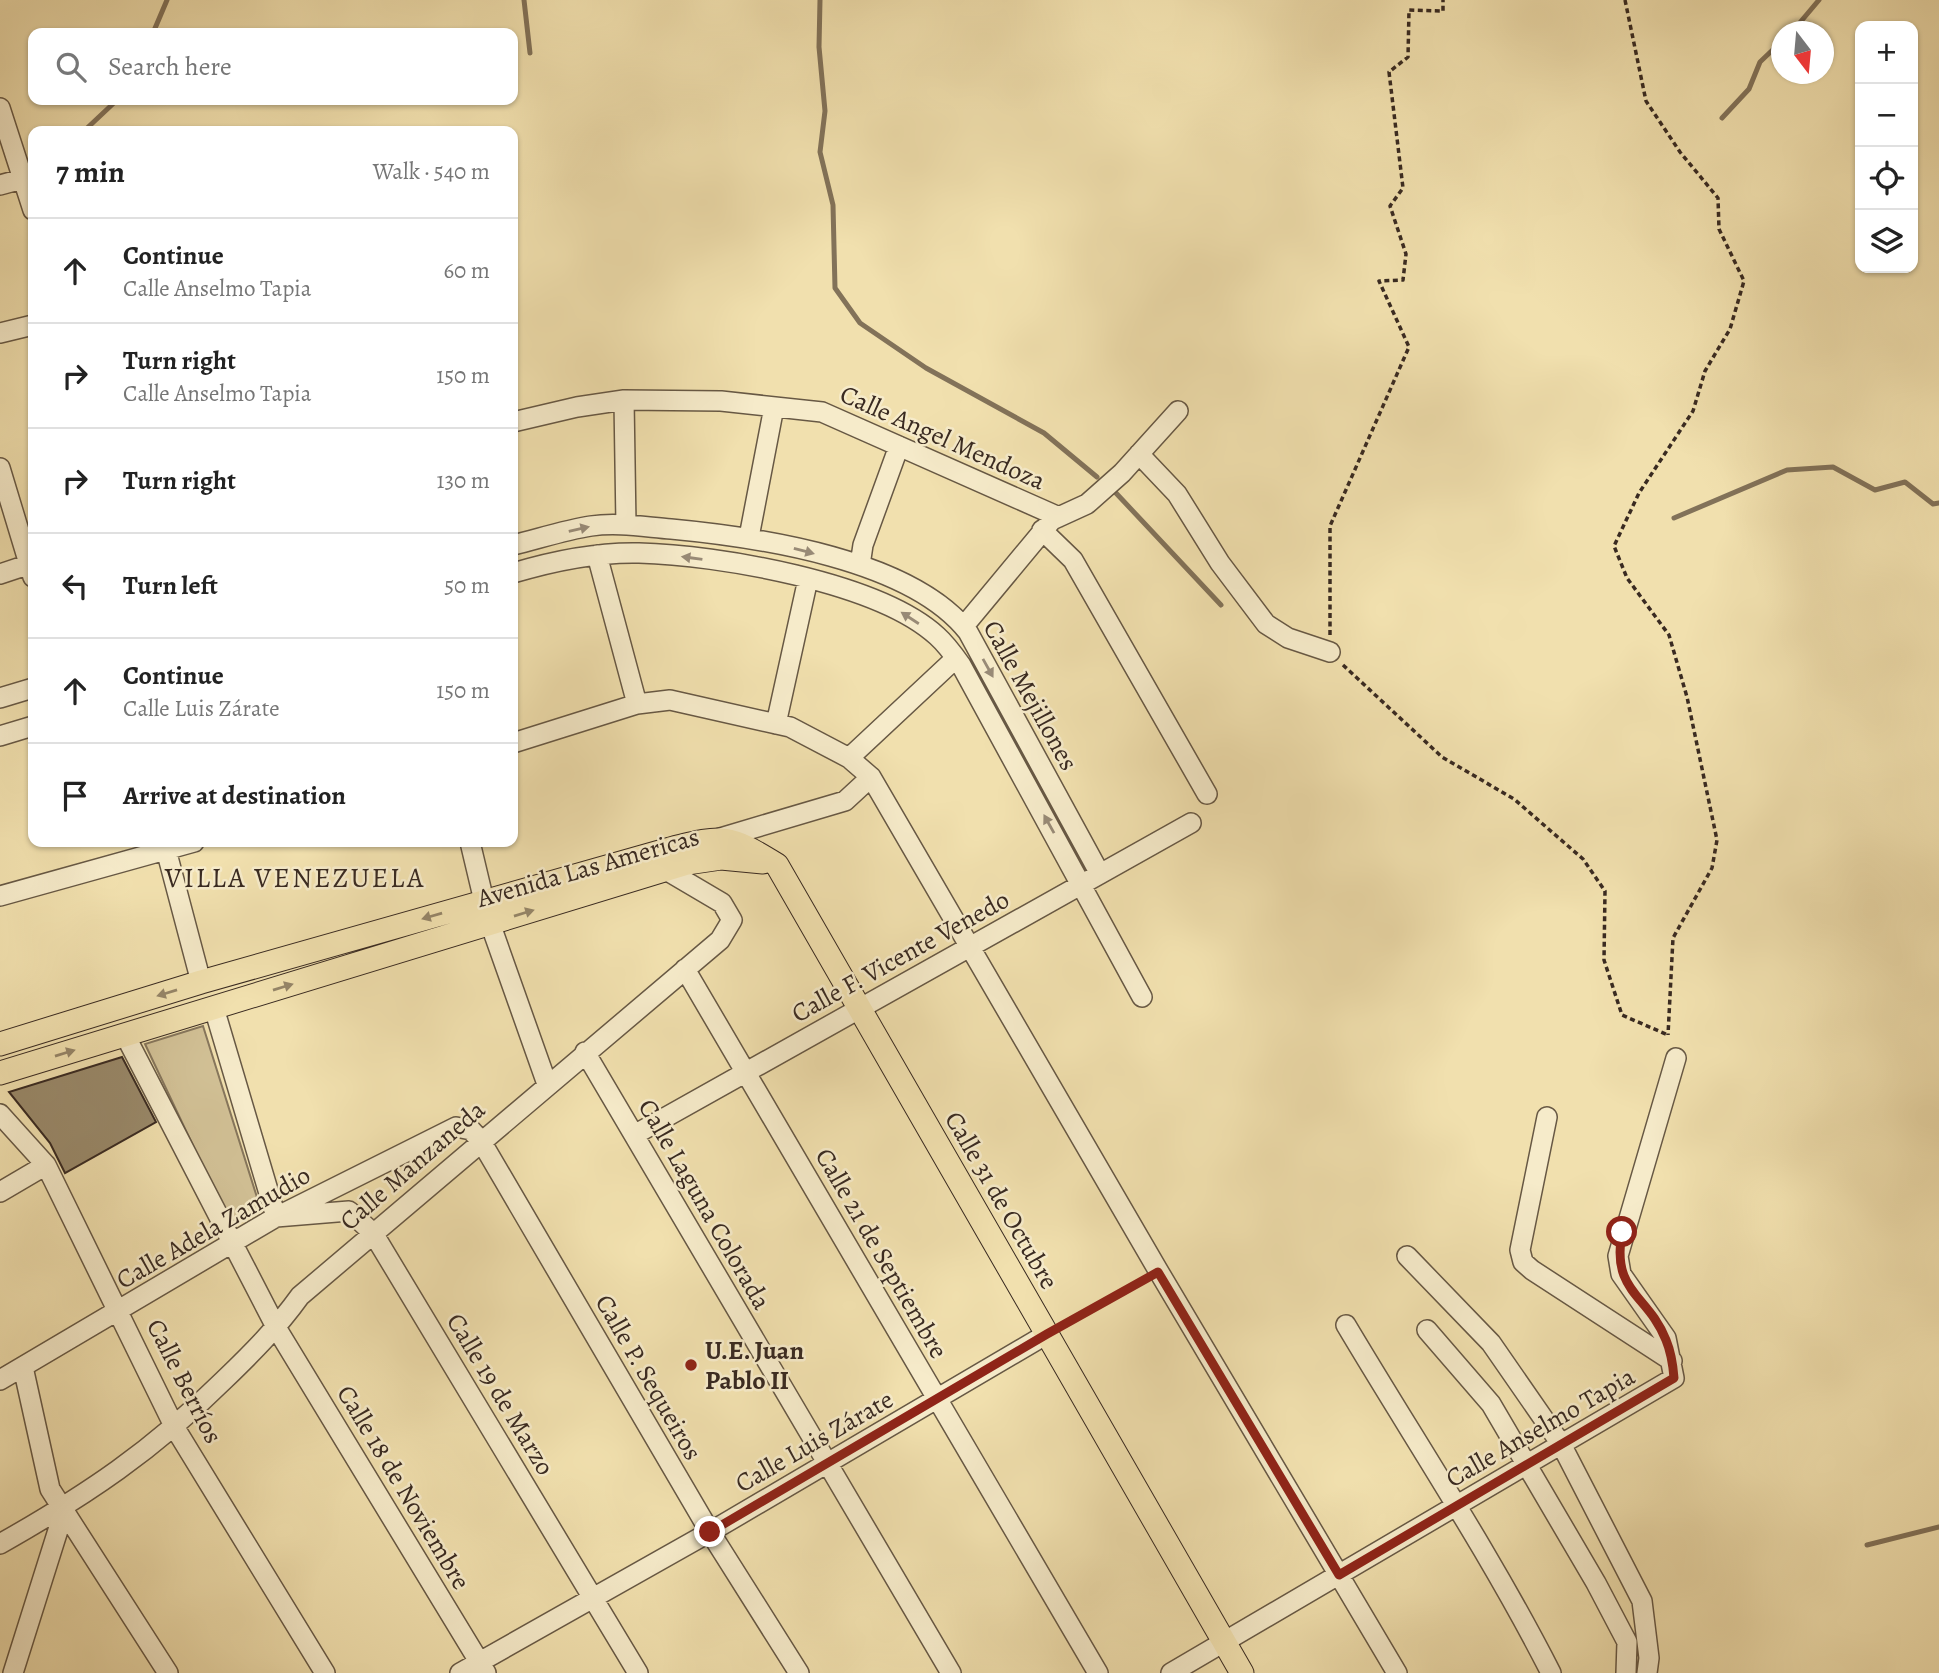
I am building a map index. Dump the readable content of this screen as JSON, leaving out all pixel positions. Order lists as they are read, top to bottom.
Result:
{
  "streets": {
    "main road": ["Avenida Las Americas", "Calle 31 de Octubre"],
    "street": [
      "Calle Angel Mendoza",
      "Calle Mejillones",
      "Calle F. Vicente Venedo",
      "Calle Manzaneda",
      "Calle Laguna Colorada",
      "Calle Adela Zamudio",
      "Calle 21 de Septiembre",
      "Calle P. Sequeiros",
      "Calle Berríos",
      "Calle 19 de Marzo",
      "Calle Anselmo Tapia",
      "Calle Luis Zárate",
      "Calle 18 de Noviembre"
    ]
  },
  "crossings": [
    ["Calle Mejillones", "Calle F. Vicente Venedo"],
    ["Avenida Las Americas", "Calle Manzaneda"],
    ["Avenida Las Americas", "Calle 31 de Octubre"],
    ["Avenida Las Americas", "Calle 18 de Noviembre"],
    ["Calle F. Vicente Venedo", "Calle 31 de Octubre"],
    ["Calle F. Vicente Venedo", "Calle Laguna Colorada"],
    ["Calle F. Vicente Venedo", "Calle 21 de Septiembre"],
    ["Calle Manzaneda", "Calle Laguna Colorada"],
    ["Calle Manzaneda", "Calle Adela Zamudio"],
    ["Calle Manzaneda", "Calle 21 de Septiembre"],
    ["Calle Manzaneda", "Calle P. Sequeiros"],
    ["Calle Manzaneda", "Calle Berríos"],
    ["Calle Manzaneda", "Calle 19 de Marzo"],
    ["Calle Manzaneda", "Calle 18 de Noviembre"],
    ["Calle 31 de Octubre", "Calle Anselmo Tapia"],
    ["Calle 31 de Octubre", "Calle Luis Zárate"],
    ["Calle Laguna Colorada", "Calle Luis Zárate"],
    ["Calle Adela Zamudio", "Calle P. Sequeiros"],
    ["Calle Adela Zamudio", "Calle Berríos"],
    ["Calle Adela Zamudio", "Calle 19 de Marzo"],
    ["Calle Adela Zamudio", "Calle 18 de Noviembre"],
    ["Calle 21 de Septiembre", "Calle Luis Zárate"],
    ["Calle P. Sequeiros", "Calle Luis Zárate"],
    ["Calle 19 de Marzo", "Calle Luis Zárate"],
    ["Calle Luis Zárate", "Calle 18 de Noviembre"]
  ],
  "districts": ["VILLA VENEZUELA"],
  "places": ["U.E. Juan Pablo II"],
  "north": "bottom",
  "page": {
    "map_buttons": ["+", "−"],
    "search": "Search here",
    "heading": ["7 min", "Walk · 540 m"],
    "list": [
      ["Continue", "Calle Anselmo Tapia", "60 m"],
      ["Turn right", "Calle Anselmo Tapia", "150 m"],
      ["Turn right", "130 m"],
      ["Turn left", "50 m"],
      ["Continue", "Calle Luis Zárate", "150 m"],
      "Arrive at destination"
    ]
  }
}
